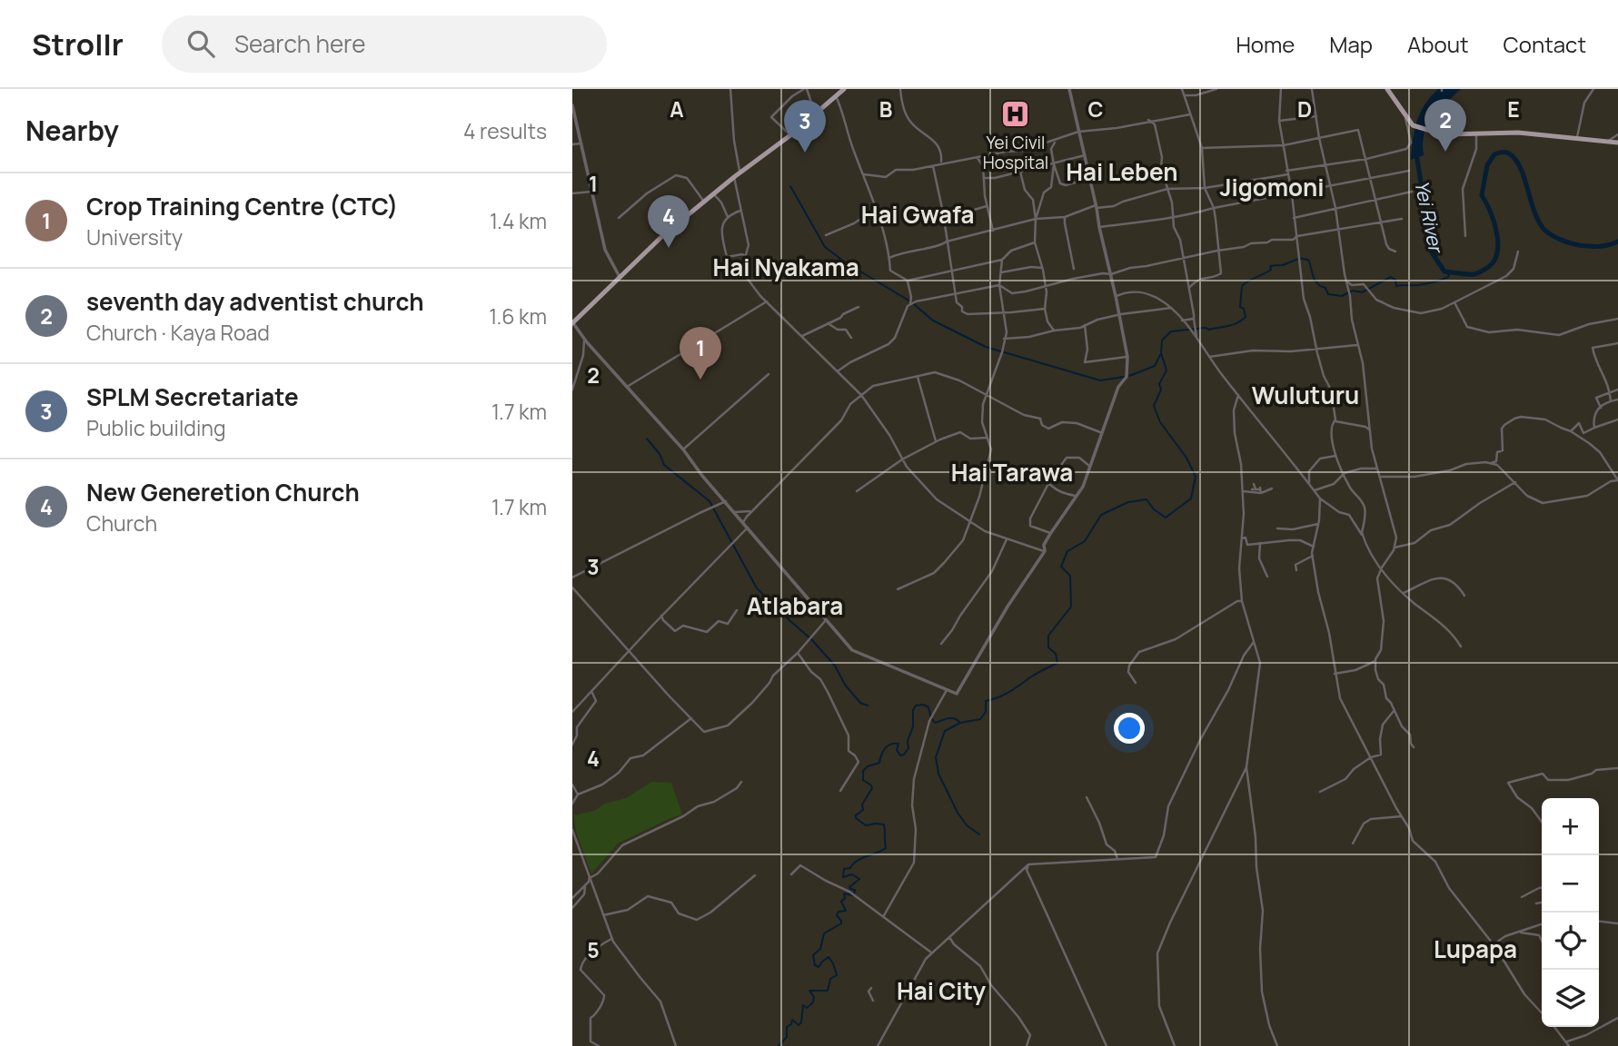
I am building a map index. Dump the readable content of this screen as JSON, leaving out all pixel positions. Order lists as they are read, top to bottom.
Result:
{
  "districts": [
    "Hai Leben",
    "Jigomoni",
    "Hai Gwafa",
    "Hai Nyakama",
    "Wuluturu",
    "Hai Tarawa",
    "Atlabara",
    "Lupapa",
    "Hai City"
  ],
  "water": ["Yei River"],
  "places": {
    "hospital": ["Yei Civil Hospital"]
  },
  "page": {
    "header": "Strollr",
    "search": "Search here",
    "nav": [
      "Home",
      "Map",
      "About",
      "Contact"
    ],
    "heading": ["Nearby", "4 results"],
    "pins": [
      "2",
      "3",
      "4",
      "1"
    ],
    "list": [
      {
        "mark": "1",
        "name": "Crop Training Centre (CTC)",
        "note": "University",
        "value": "1.4 km"
      },
      {
        "mark": "2",
        "name": "seventh day adventist church",
        "note": "Church · Kaya Road",
        "value": "1.6 km"
      },
      {
        "mark": "3",
        "name": "SPLM Secretariate",
        "note": "Public building",
        "value": "1.7 km"
      },
      {
        "mark": "4",
        "name": "New Generetion Church",
        "note": "Church",
        "value": "1.7 km"
      }
    ],
    "map_buttons": ["+", "−"]
  },
  "grid": {
    "columns": [
      "A",
      "B",
      "C",
      "D",
      "E"
    ],
    "rows": [
      "1",
      "2",
      "3",
      "4",
      "5"
    ]
  }
}
